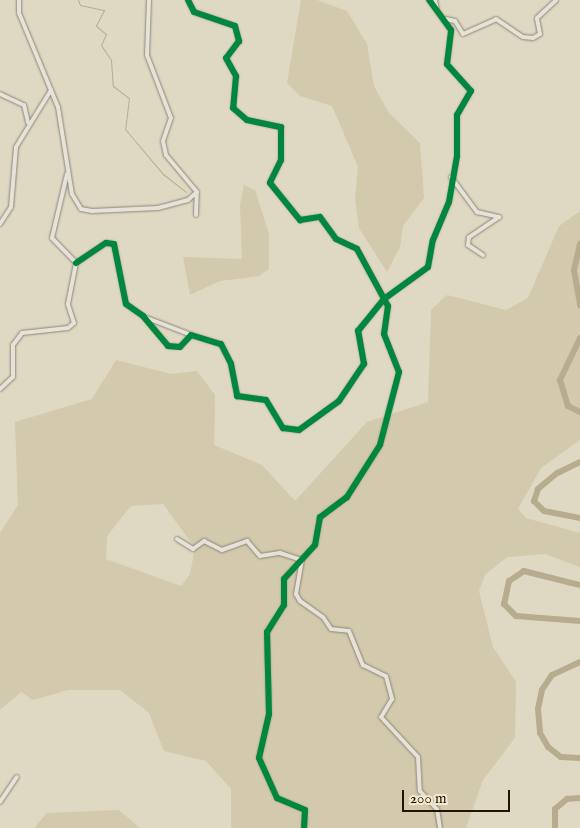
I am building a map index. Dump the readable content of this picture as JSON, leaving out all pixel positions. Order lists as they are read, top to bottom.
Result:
{
  "scale_bar": "200 m"
}
